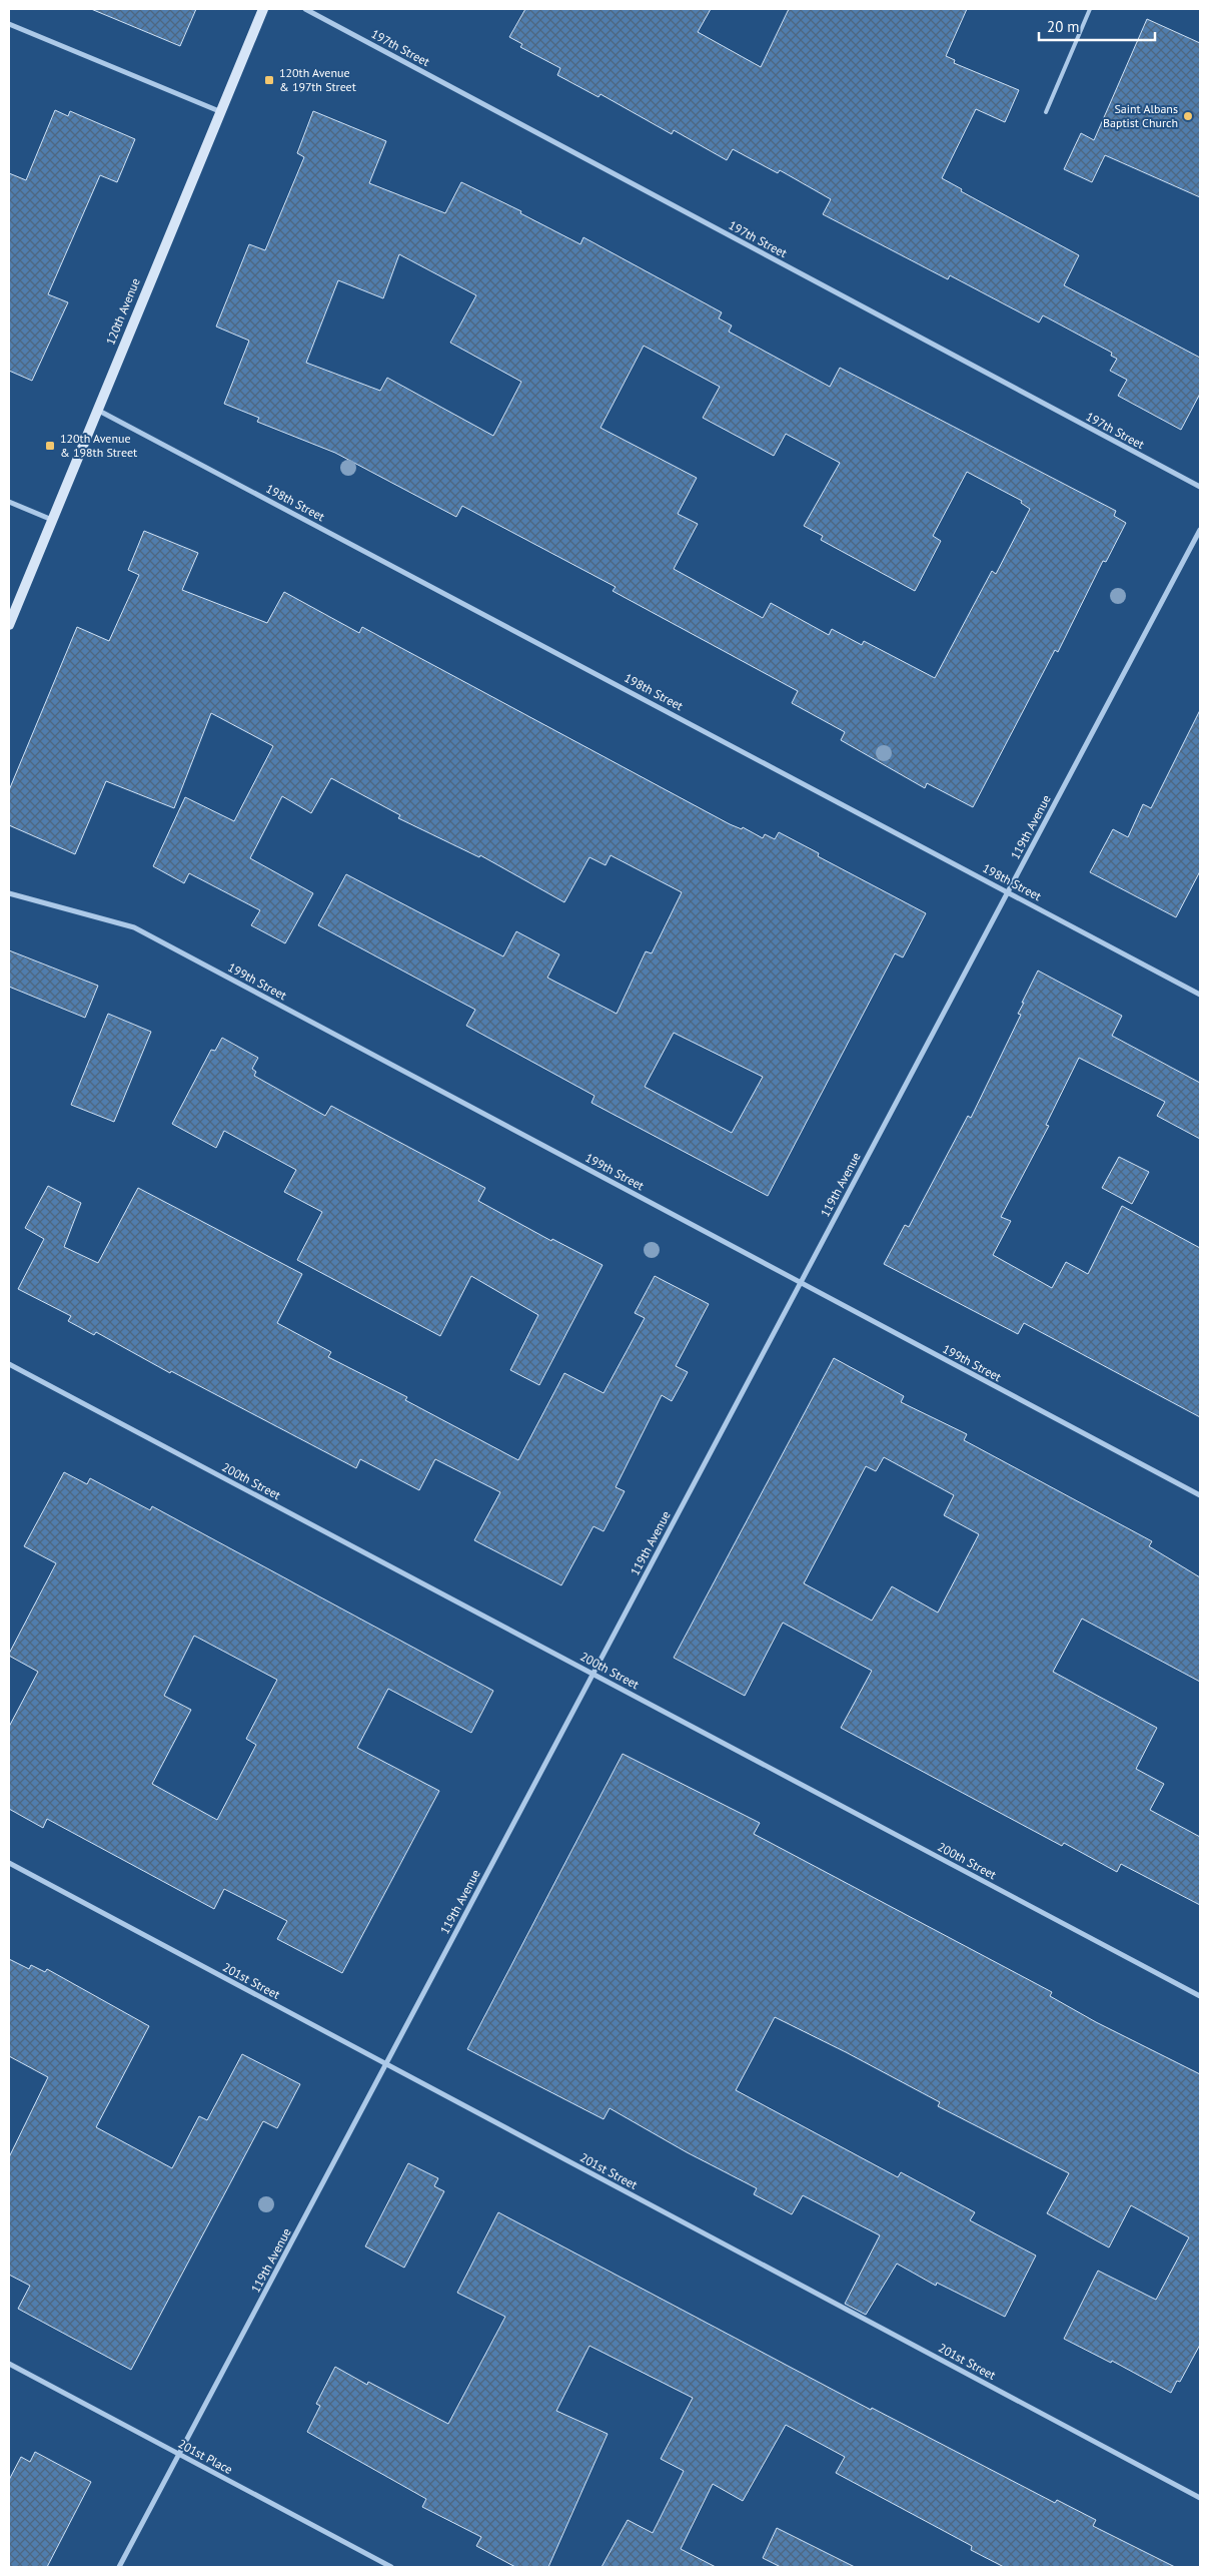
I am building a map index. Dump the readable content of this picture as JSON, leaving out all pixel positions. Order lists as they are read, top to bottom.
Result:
{
  "streets": {
    "street": [
      "197th Street",
      "120th Avenue",
      "198th Street",
      "119th Avenue",
      "199th Street",
      "200th Street",
      "201st Street",
      "201st Place"
    ]
  },
  "crossings": [
    ["120th Avenue", "198th Street"],
    ["198th Street", "119th Avenue"],
    ["119th Avenue", "199th Street"],
    ["119th Avenue", "200th Street"],
    ["119th Avenue", "201st Street"],
    ["119th Avenue", "201st Place"]
  ],
  "places": {
    "transit": ["120th Avenue & 197th Street", "120th Avenue & 198th Street"],
    "other": ["Saint Albans Baptist Church"]
  },
  "scale_bar": "20 m"
}
